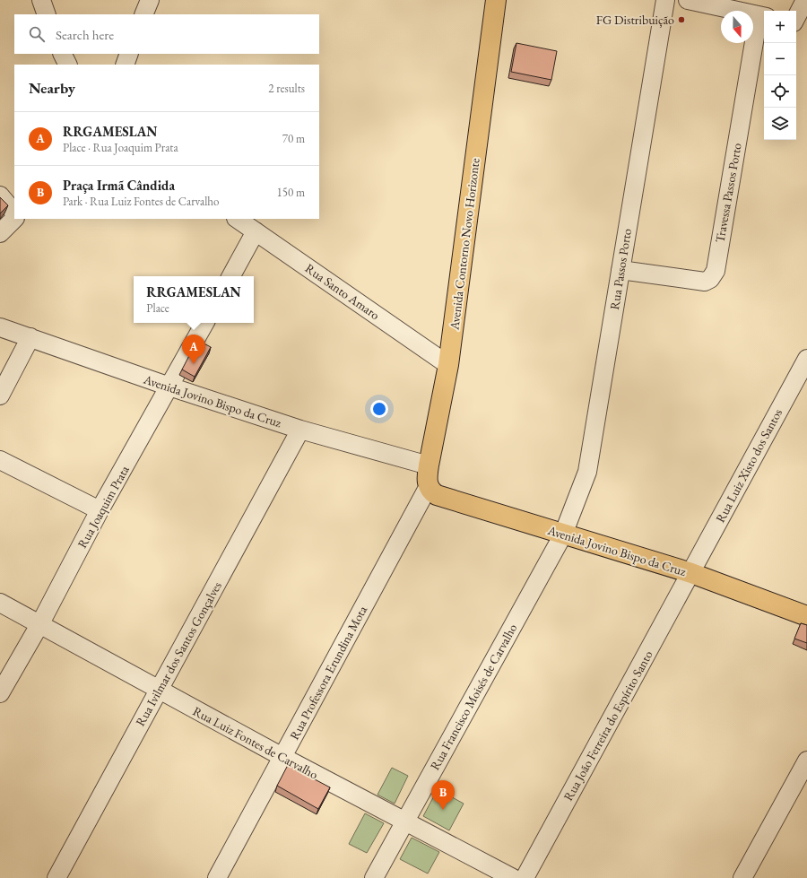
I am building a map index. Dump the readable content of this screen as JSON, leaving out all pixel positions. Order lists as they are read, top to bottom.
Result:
{
  "streets": {
    "main road": ["Avenida Contorno Novo Horizonte", "Avenida Jovino Bispo da Cruz"],
    "street": [
      "Travessa Passos Porto",
      "Rua Passos Porto",
      "Rua Santo Amaro",
      "Rua Luiz Xisto dos Santos",
      "Rua Joaquim Prata",
      "Rua Ivilmar dos Santos Gonçalves",
      "Rua Professora Erundina Mota",
      "Rua Francisco Moisés de Carvalho",
      "Rua João Ferreira do Espírito Santo",
      "Rua Luiz Fontes de Carvalho"
    ]
  },
  "crossings": [
    ["Travessa Passos Porto", "Rua Passos Porto"],
    ["Avenida Contorno Novo Horizonte", "Rua Santo Amaro"],
    ["Avenida Contorno Novo Horizonte", "Avenida Jovino Bispo da Cruz"],
    ["Avenida Contorno Novo Horizonte", "Rua Professora Erundina Mota"],
    ["Rua Passos Porto", "Avenida Jovino Bispo da Cruz"],
    ["Rua Passos Porto", "Rua Francisco Moisés de Carvalho"],
    ["Avenida Jovino Bispo da Cruz", "Rua Luiz Xisto dos Santos"],
    ["Avenida Jovino Bispo da Cruz", "Rua Joaquim Prata"],
    ["Avenida Jovino Bispo da Cruz", "Rua Ivilmar dos Santos Gonçalves"],
    ["Avenida Jovino Bispo da Cruz", "Rua Professora Erundina Mota"],
    ["Avenida Jovino Bispo da Cruz", "Rua Francisco Moisés de Carvalho"],
    ["Avenida Jovino Bispo da Cruz", "Rua João Ferreira do Espírito Santo"],
    ["Rua Luiz Xisto dos Santos", "Rua João Ferreira do Espírito Santo"],
    ["Rua Joaquim Prata", "Rua Luiz Fontes de Carvalho"],
    ["Rua Ivilmar dos Santos Gonçalves", "Rua Luiz Fontes de Carvalho"],
    ["Rua Professora Erundina Mota", "Rua Luiz Fontes de Carvalho"],
    ["Rua Francisco Moisés de Carvalho", "Rua Luiz Fontes de Carvalho"]
  ],
  "places": ["FG Distribuição"],
  "north": "bottom",
  "page": {
    "map_buttons": ["+", "−"],
    "search": "Search here",
    "heading": ["Nearby", "2 results"],
    "list": [
      {
        "mark": "A",
        "name": "RRGAMESLAN",
        "note": "Place · Rua Joaquim Prata",
        "value": "70 m"
      },
      {
        "mark": "B",
        "name": "Praça Irmã Cândida",
        "note": "Park · Rua Luiz Fontes de Carvalho",
        "value": "150 m"
      }
    ],
    "popup": ["RRGAMESLAN", "Place"],
    "pins": ["A", "B"]
  }
}
